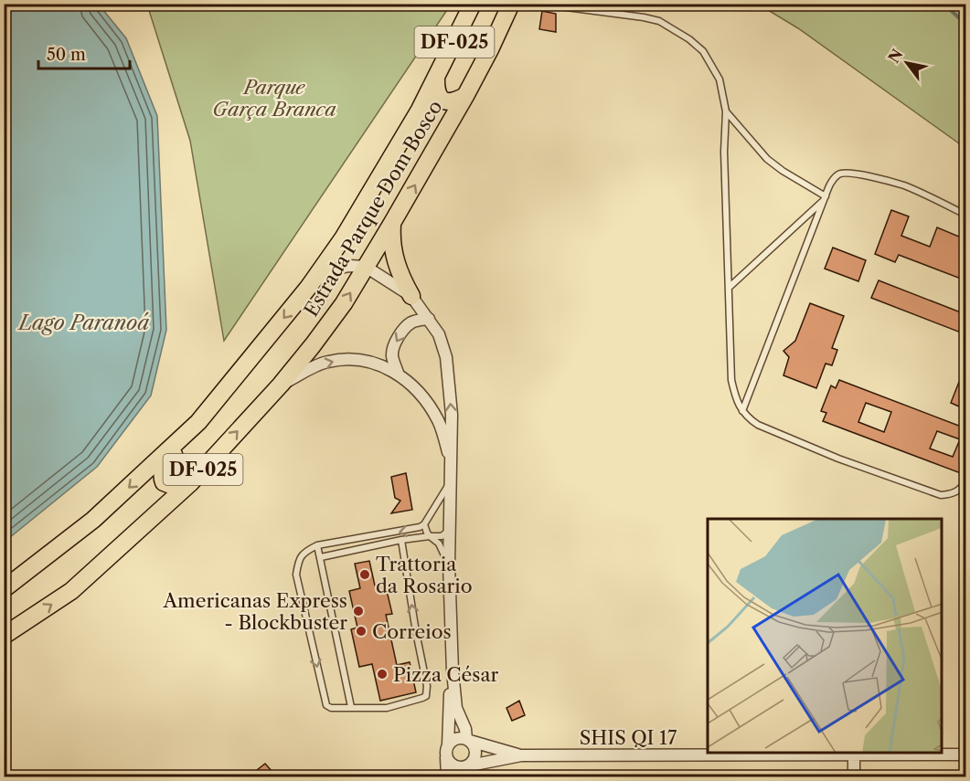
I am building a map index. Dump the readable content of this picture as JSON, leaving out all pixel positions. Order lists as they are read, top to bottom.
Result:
{
  "streets": {
    "main road": ["DF-025", "Estrada Parque Dom Bosco"],
    "street": ["SHIS QI 17"]
  },
  "water": ["Lago Paranoá"],
  "parks": ["Parque Garça Branca"],
  "places": [
    "Trattoria da Rosario",
    "Americanas Express - Blockbuster",
    "Correios",
    "Pizza César"
  ],
  "scale_bar": "50 m",
  "north": "top left"
}
